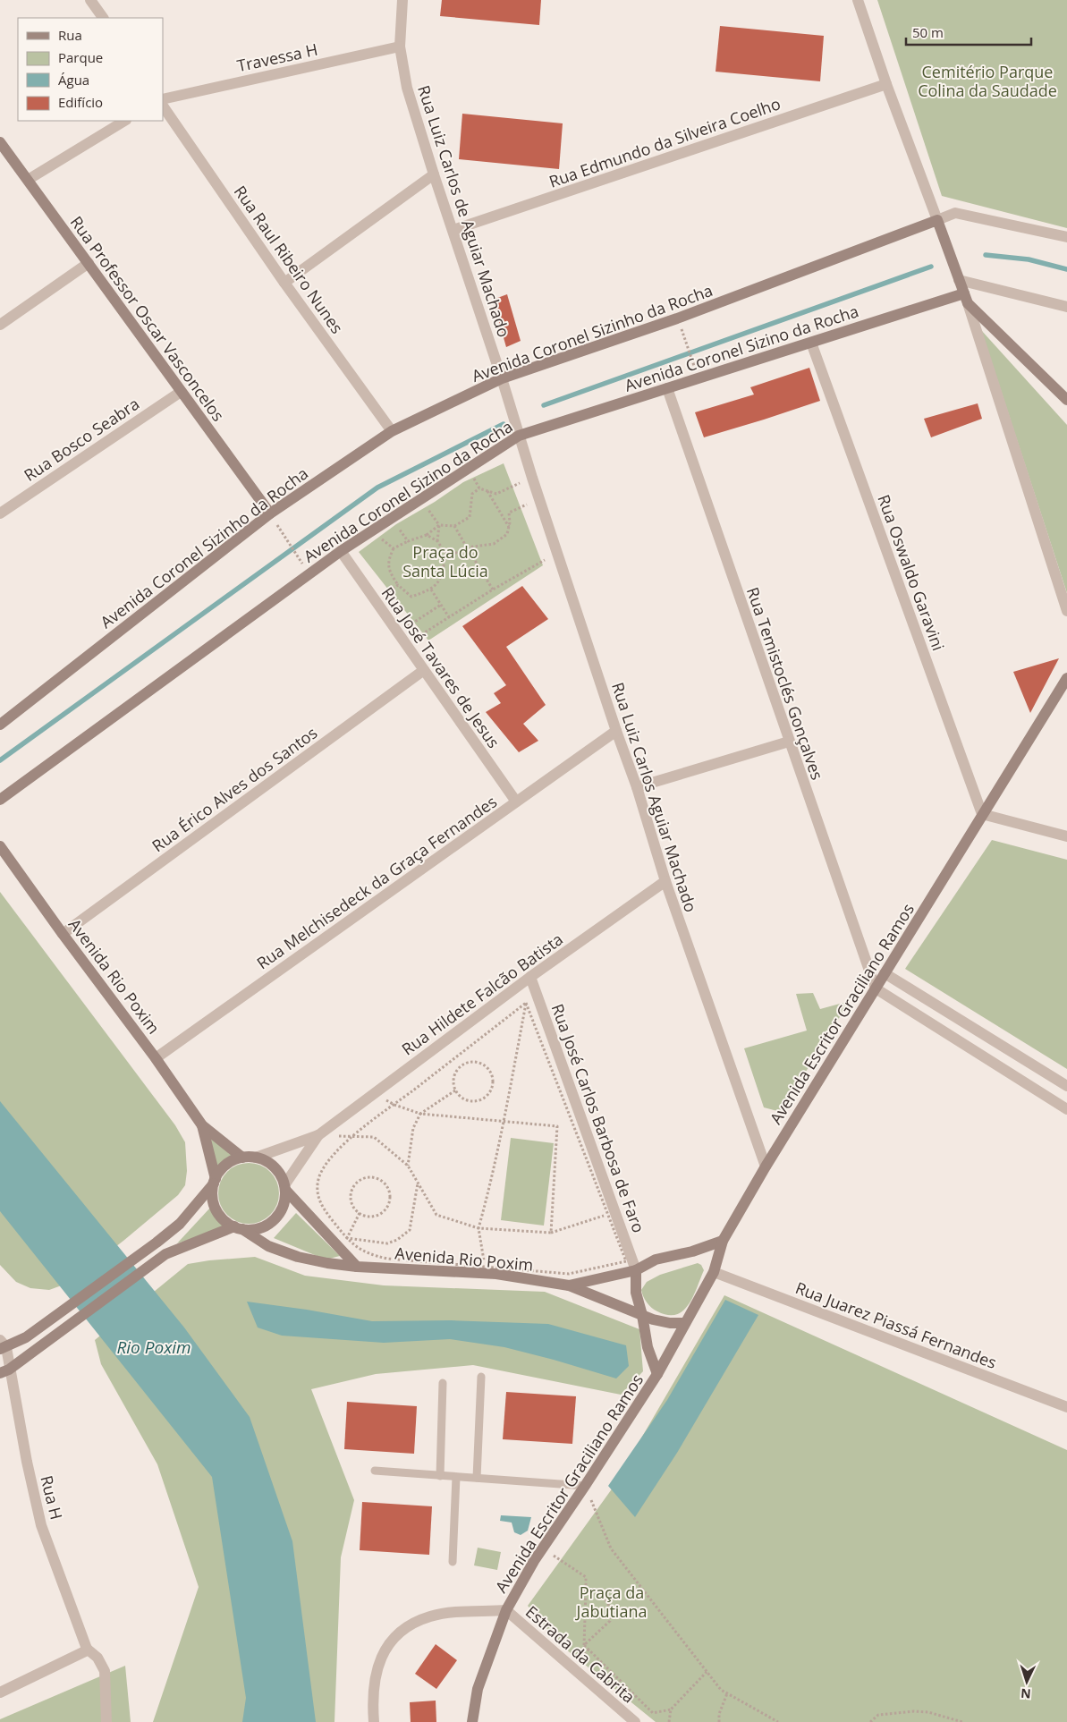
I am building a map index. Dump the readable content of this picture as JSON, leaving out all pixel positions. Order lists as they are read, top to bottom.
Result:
{
  "streets": {
    "street": [
      "Travessa H",
      "Rua Edmundo da Silveira Coelho",
      "Rua Luiz Carlos de Aguiar Machado",
      "Rua Raul Ribeiro Nunes",
      "Rua Professor Oscar Vasconcelos",
      "Avenida Coronel Sizinho da Rocha",
      "Avenida Coronel Sizino da Rocha",
      "Rua Bosco Seabra",
      "Rua Oswaldo Garavini",
      "Rua José Tavares de Jesus",
      "Rua Temistoclés Gonçalves",
      "Rua Érico Alves dos Santos",
      "Rua Luiz Carlos Aguiar Machado",
      "Rua Melchisedeck da Graça Fernandes",
      "Avenida Rio Poxim",
      "Rua Hildete Falcão Batista",
      "Avenida Escritor Graciliano Ramos",
      "Rua José Carlos Barbosa de Faro",
      "Rua Juarez Piassá Fernandes",
      "Rua H",
      "Estrada da Cabrita"
    ]
  },
  "crossings": [
    ["Travessa H", "Rua Luiz Carlos de Aguiar Machado"],
    ["Rua Edmundo da Silveira Coelho", "Rua Luiz Carlos de Aguiar Machado"],
    ["Rua Luiz Carlos de Aguiar Machado", "Avenida Coronel Sizinho da Rocha"],
    ["Rua Luiz Carlos de Aguiar Machado", "Avenida Coronel Sizino da Rocha"],
    ["Rua Luiz Carlos de Aguiar Machado", "Rua Luiz Carlos Aguiar Machado"],
    ["Rua Raul Ribeiro Nunes", "Avenida Coronel Sizinho da Rocha"],
    ["Rua Professor Oscar Vasconcelos", "Avenida Coronel Sizinho da Rocha"],
    ["Rua Professor Oscar Vasconcelos", "Rua Bosco Seabra"],
    ["Avenida Coronel Sizino da Rocha", "Rua Oswaldo Garavini"],
    ["Avenida Coronel Sizino da Rocha", "Rua José Tavares de Jesus"],
    ["Avenida Coronel Sizino da Rocha", "Rua Temistoclés Gonçalves"],
    ["Avenida Coronel Sizino da Rocha", "Rua Luiz Carlos Aguiar Machado"],
    ["Rua Oswaldo Garavini", "Avenida Escritor Graciliano Ramos"],
    ["Rua José Tavares de Jesus", "Rua Érico Alves dos Santos"],
    ["Rua José Tavares de Jesus", "Rua Melchisedeck da Graça Fernandes"],
    ["Rua Temistoclés Gonçalves", "Avenida Escritor Graciliano Ramos"],
    ["Rua Érico Alves dos Santos", "Avenida Rio Poxim"],
    ["Rua Luiz Carlos Aguiar Machado", "Rua Melchisedeck da Graça Fernandes"],
    ["Rua Luiz Carlos Aguiar Machado", "Rua Hildete Falcão Batista"],
    ["Rua Luiz Carlos Aguiar Machado", "Avenida Escritor Graciliano Ramos"],
    ["Rua Melchisedeck da Graça Fernandes", "Avenida Rio Poxim"],
    ["Avenida Rio Poxim", "Rua Hildete Falcão Batista"],
    ["Avenida Rio Poxim", "Avenida Escritor Graciliano Ramos"],
    ["Avenida Rio Poxim", "Rua José Carlos Barbosa de Faro"],
    ["Avenida Rio Poxim", "Rua Juarez Piassá Fernandes"],
    ["Rua Hildete Falcão Batista", "Rua José Carlos Barbosa de Faro"],
    ["Avenida Escritor Graciliano Ramos", "Rua José Carlos Barbosa de Faro"],
    ["Avenida Escritor Graciliano Ramos", "Rua Juarez Piassá Fernandes"],
    ["Avenida Escritor Graciliano Ramos", "Estrada da Cabrita"],
    ["Rua José Carlos Barbosa de Faro", "Rua Juarez Piassá Fernandes"]
  ],
  "water": ["Rio Poxim"],
  "parks": ["Cemitério Parque Colina da Saudade", "Praça do Santa Lúcia", "Praça da Jabutiana"],
  "legend": [
    "Rua",
    "Parque",
    "Água",
    "Edifício"
  ],
  "scale_bar": "50 m",
  "north": "bottom"
}
